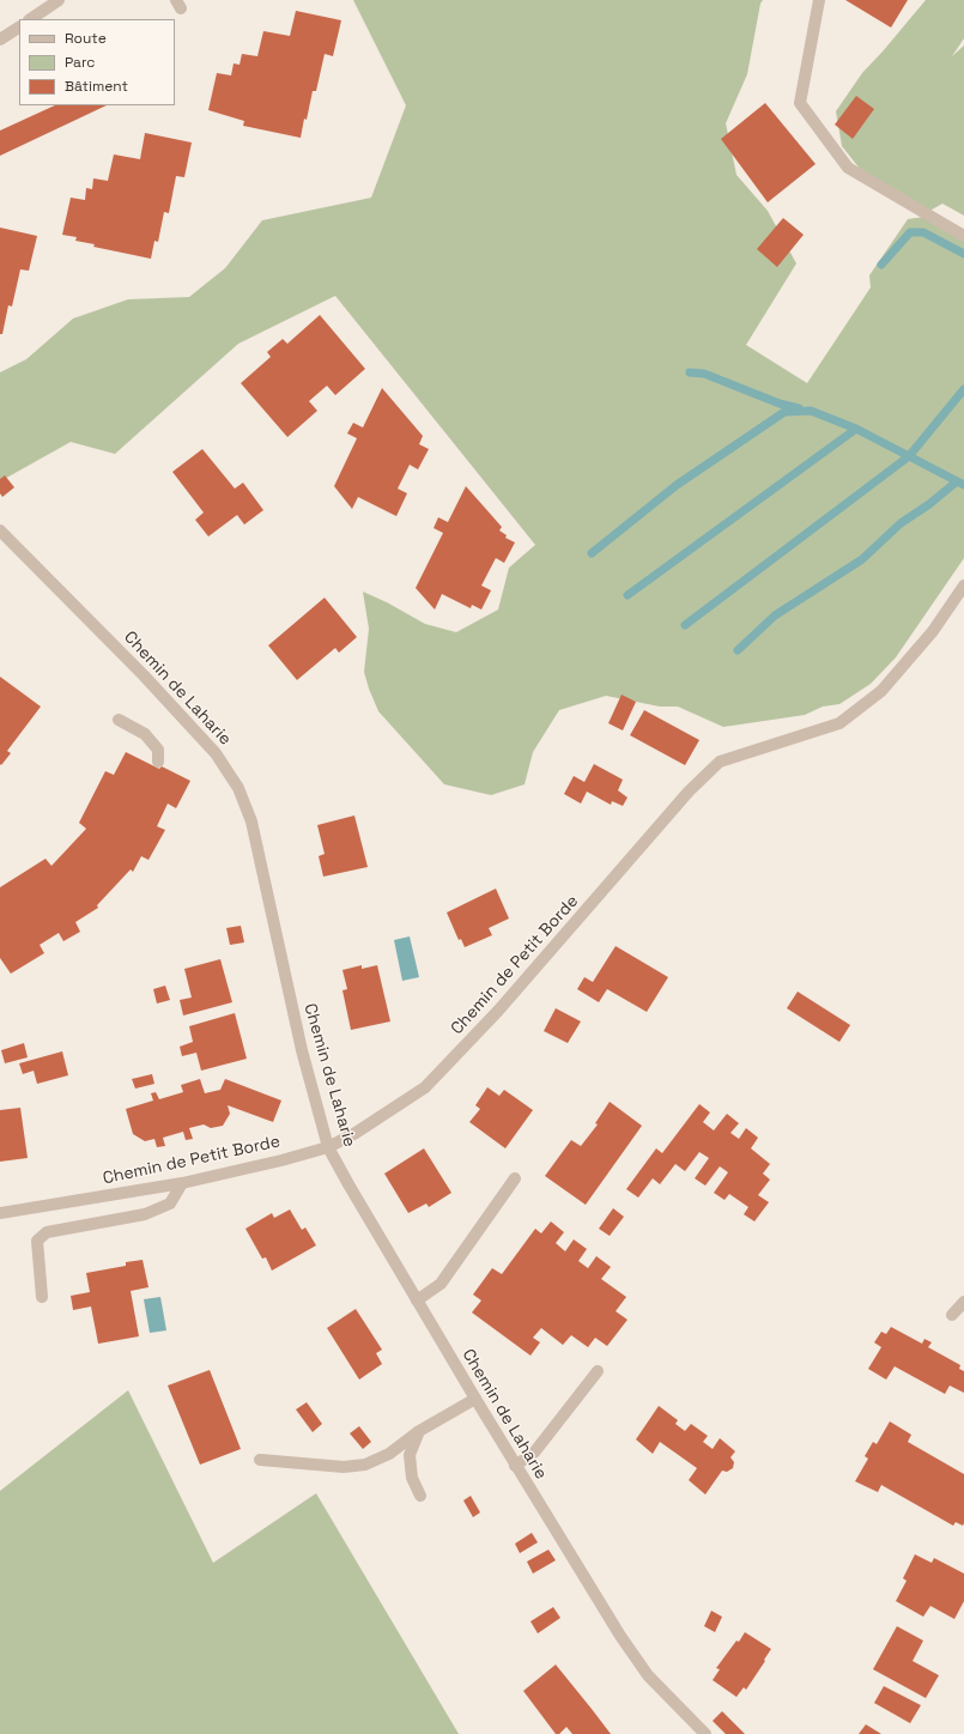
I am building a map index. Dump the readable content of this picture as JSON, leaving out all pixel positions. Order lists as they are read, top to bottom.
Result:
{
  "streets": {
    "street": ["Chemin de Laharie", "Chemin de Petit Borde"]
  },
  "crossings": [
    ["Chemin de Laharie", "Chemin de Petit Borde"]
  ],
  "legend": ["Route", "Parc", "Bâtiment"]
}
